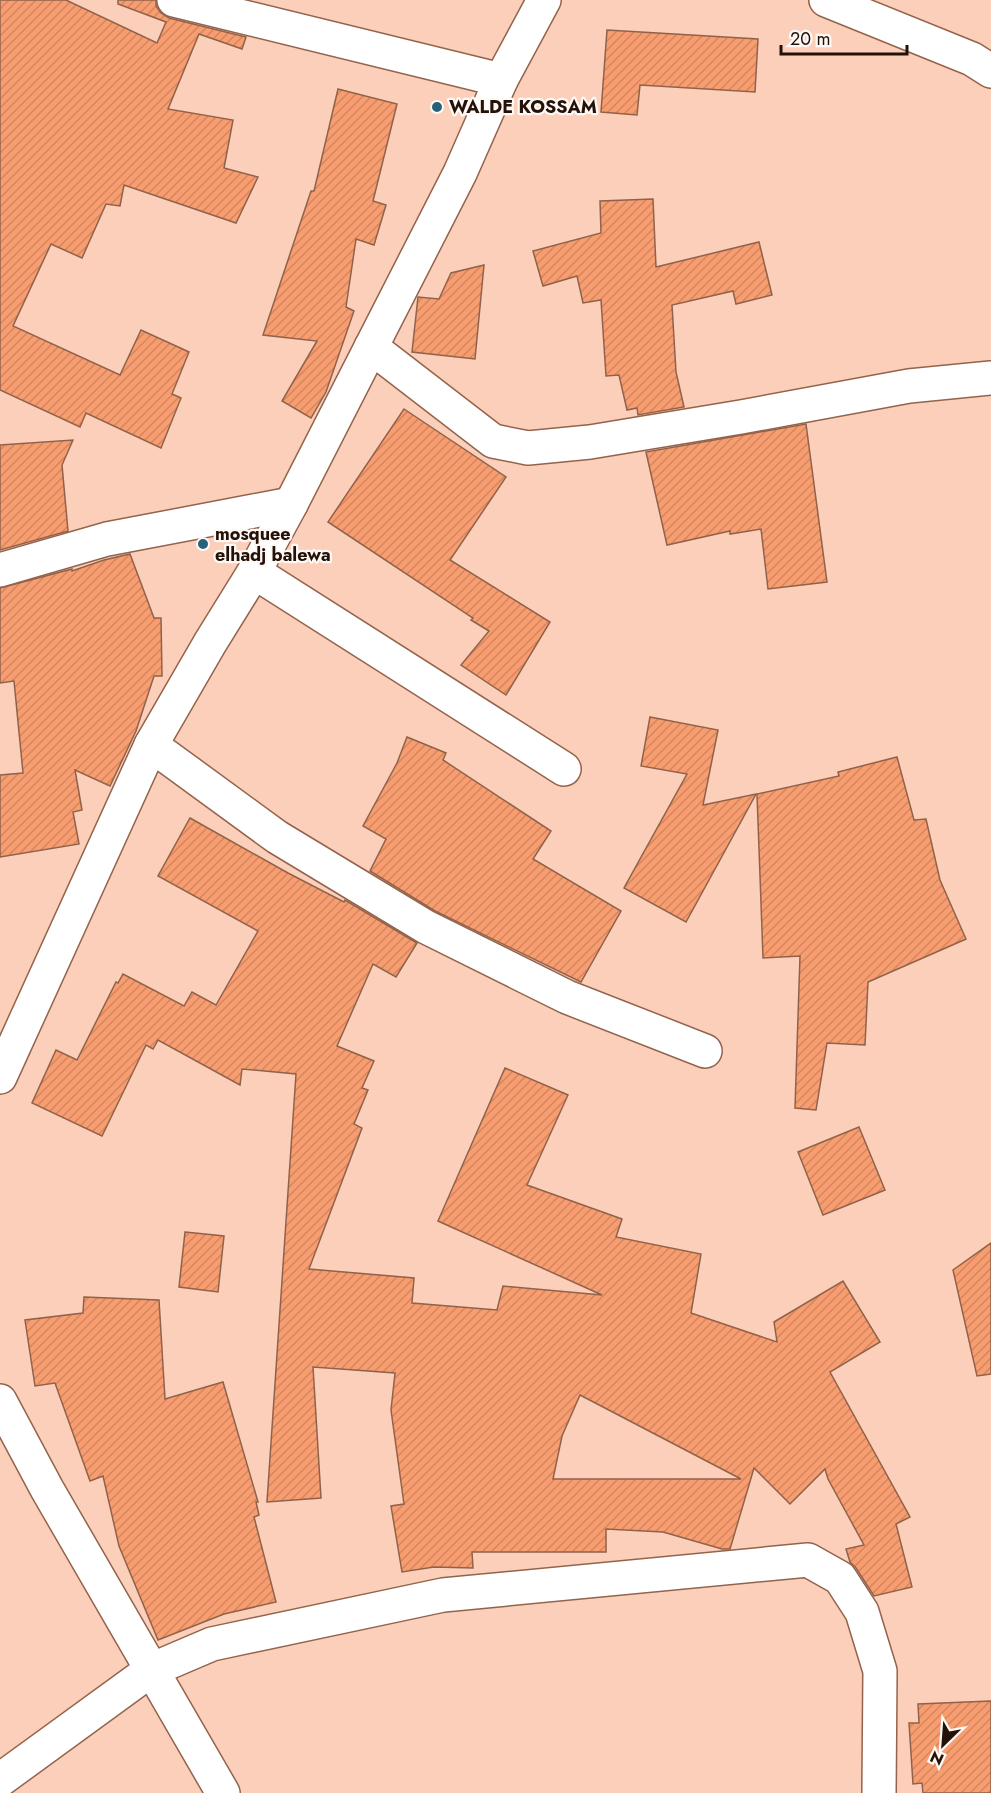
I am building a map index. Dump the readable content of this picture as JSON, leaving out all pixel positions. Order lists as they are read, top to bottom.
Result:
{
  "places": ["WALDE KOSSAM", "mosquee elhadj balewa"],
  "scale_bar": "20 m",
  "north": "bottom left"
}
